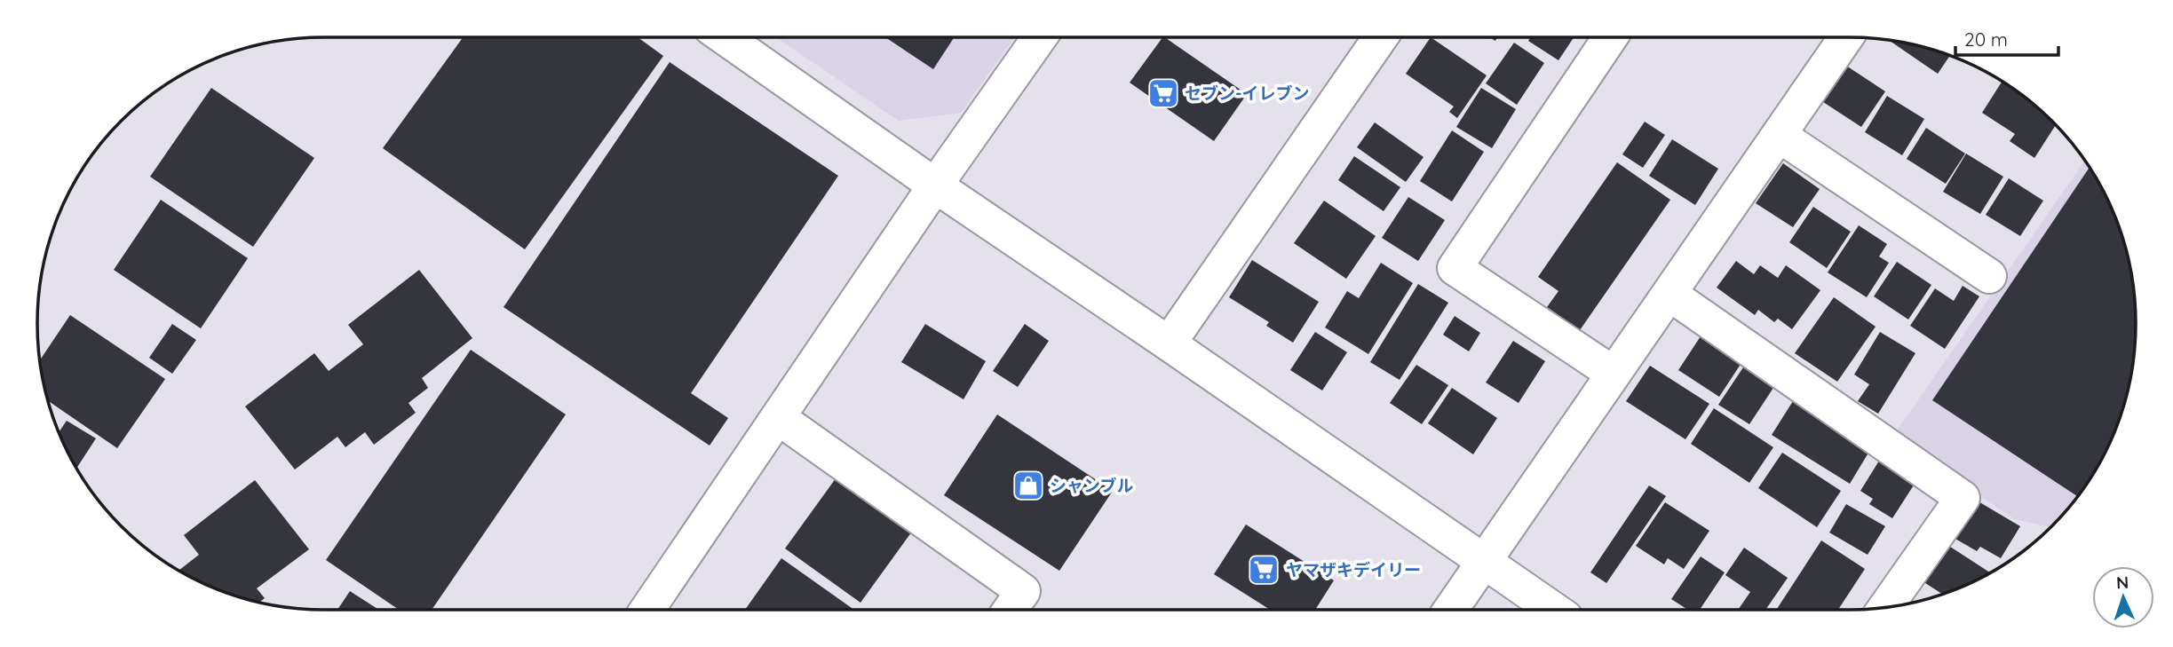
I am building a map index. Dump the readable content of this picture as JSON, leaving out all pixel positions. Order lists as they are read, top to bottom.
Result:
{
  "places": {
    "supermarket": ["セブン-イレブン", "ヤマザキデイリー"],
    "shop": ["シャンブル"]
  },
  "scale_bar": "20 m",
  "north": "top"
}
